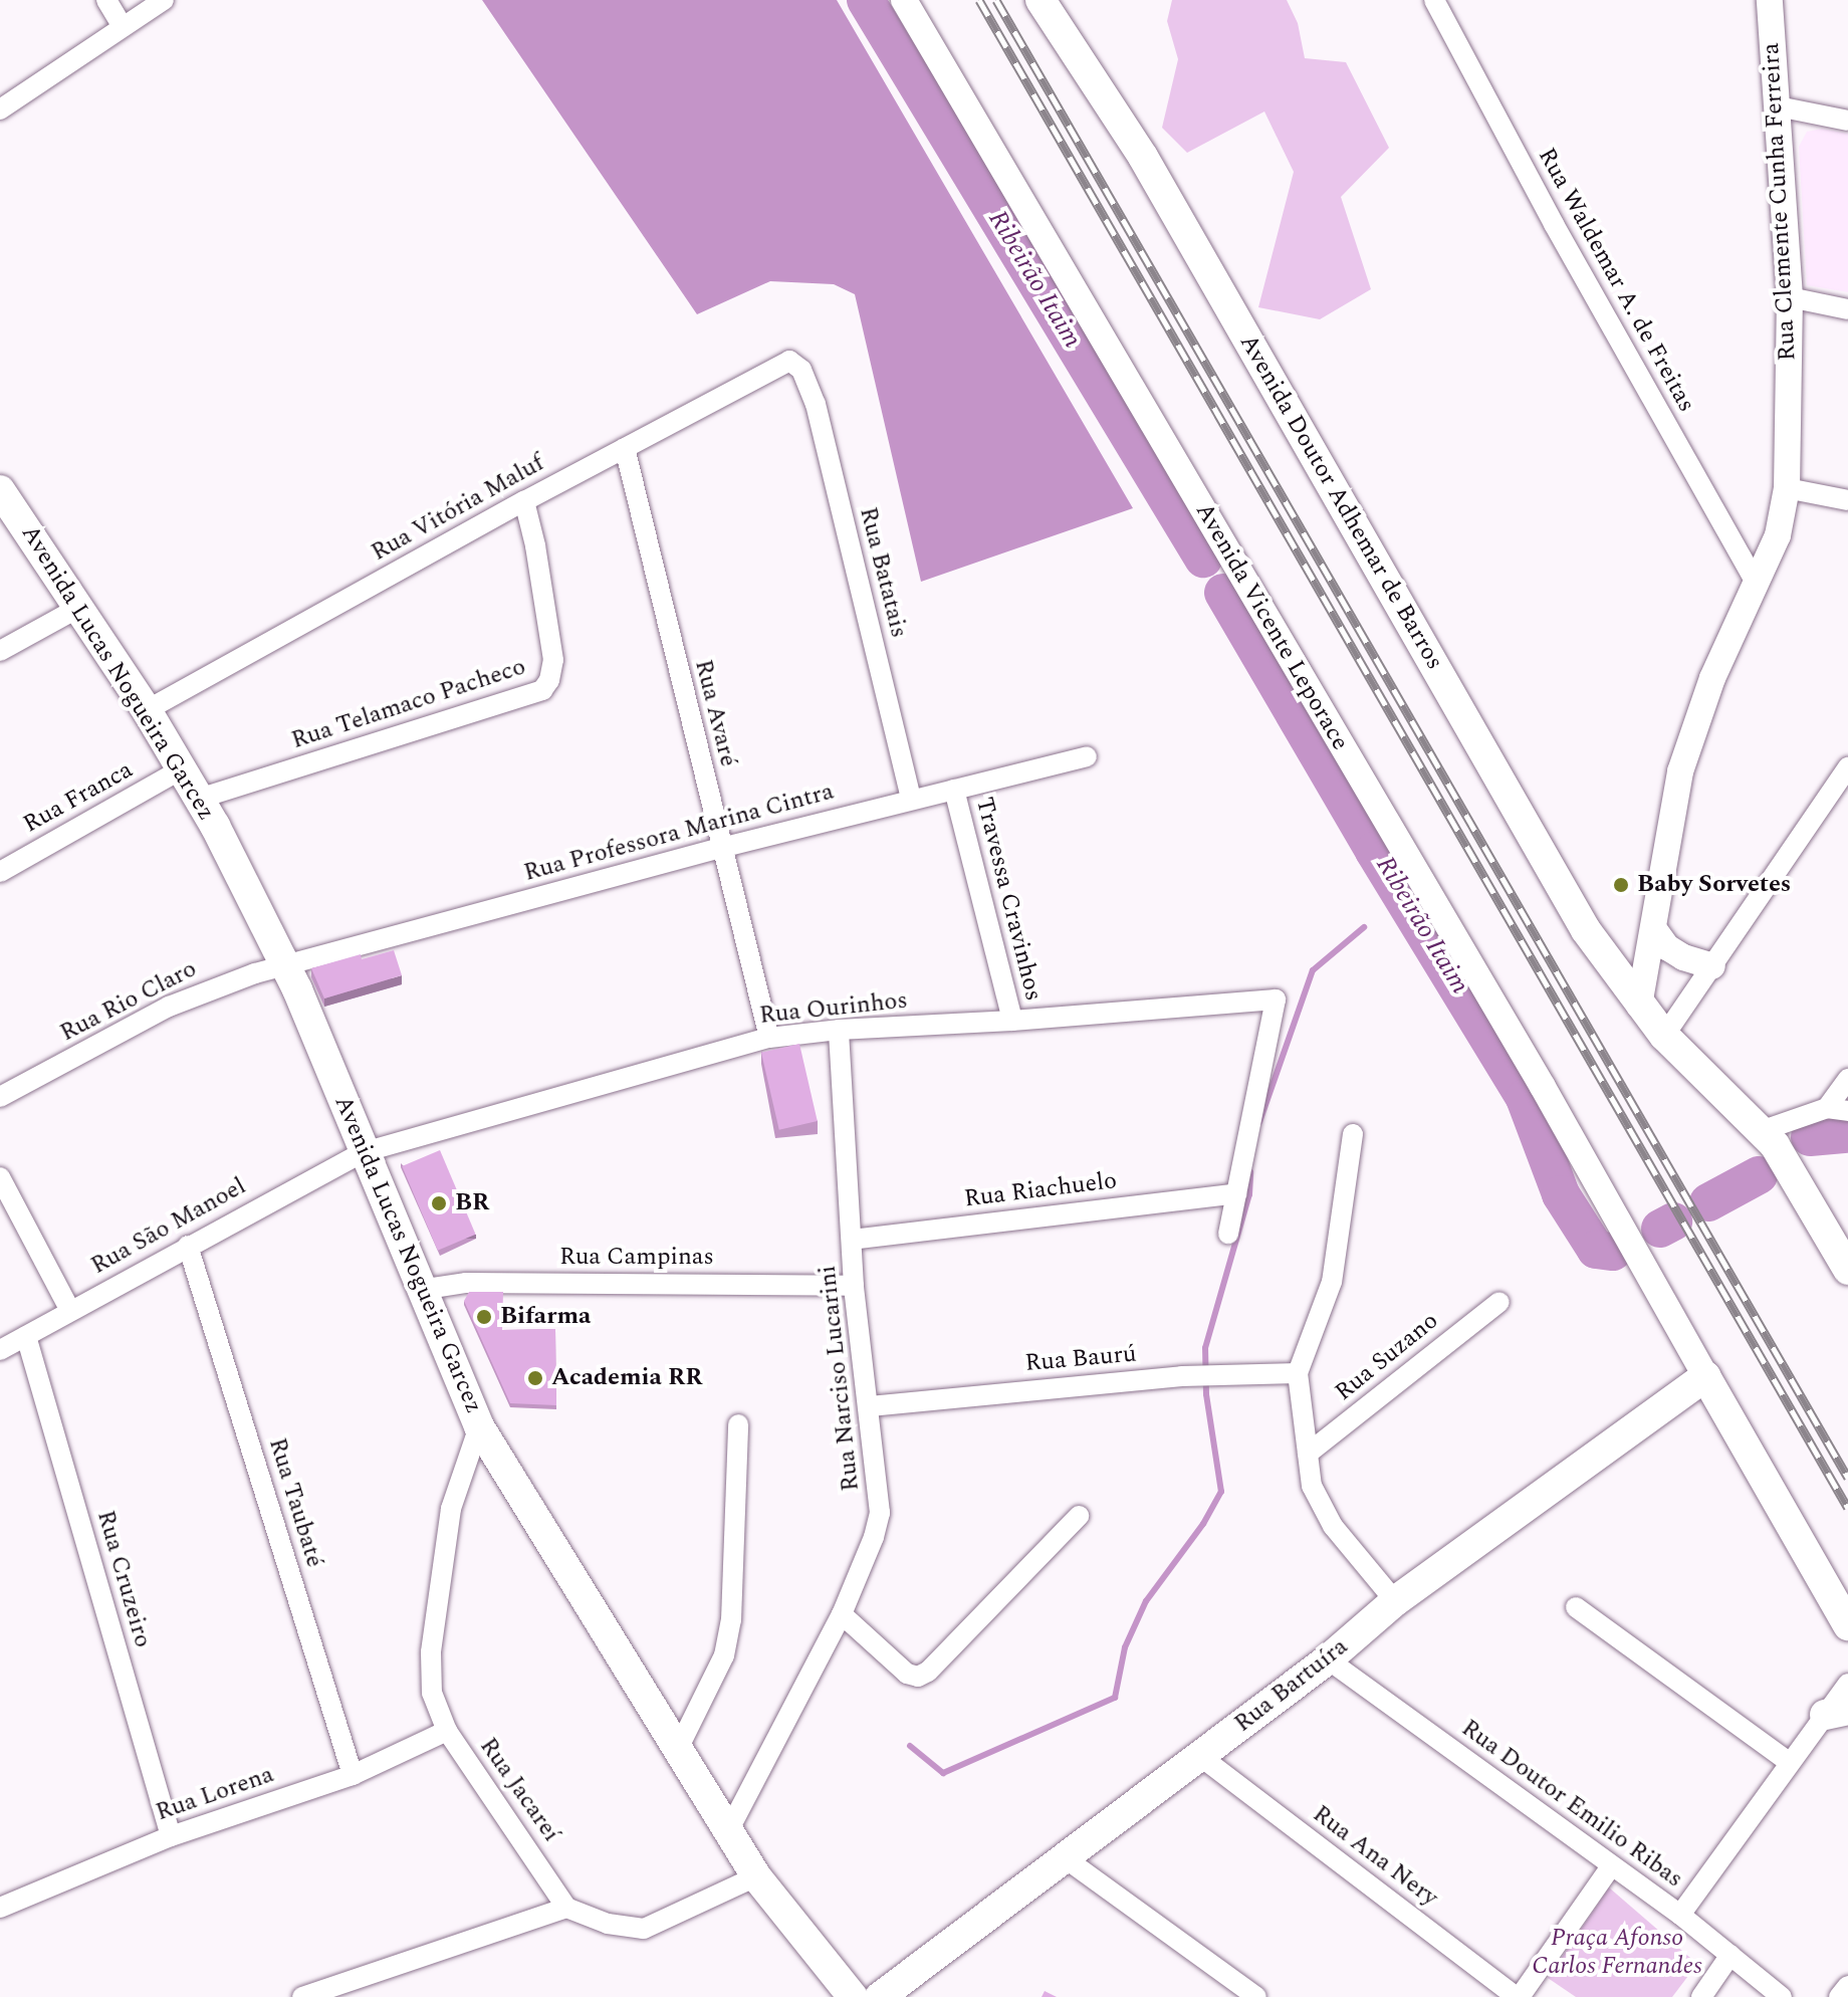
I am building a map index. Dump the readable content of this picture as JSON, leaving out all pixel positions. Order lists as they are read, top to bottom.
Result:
{
  "streets": {
    "main road": ["Avenida Doutor Adhemar de Barros", "Avenida Lucas Nogueira Garcez", "Rua Bartuíra"],
    "street": [
      "Rua Clemente Cunha Ferreira",
      "Rua Waldemar A. de Freitas",
      "Rua Vitória Maluf",
      "Rua Batatais",
      "Avenida Vicente Leporace",
      "Rua Telamaco Pacheco",
      "Rua Avaré",
      "Rua Franca",
      "Rua Professora Marina Cintra",
      "Travessa Cravinhos",
      "Rua Rio Claro",
      "Rua Ourinhos",
      "Rua Riachuelo",
      "Rua São Manoel",
      "Rua Campinas",
      "Rua Suzano",
      "Rua Baurú",
      "Rua Narciso Lucarini",
      "Rua Taubaté",
      "Rua Cruzeiro",
      "Rua Jacareí",
      "Rua Lorena",
      "Rua Doutor Emilio Ribas",
      "Rua Ana Nery"
    ]
  },
  "crossings": [
    ["Rua Clemente Cunha Ferreira", "Rua Waldemar A. de Freitas"],
    ["Rua Clemente Cunha Ferreira", "Avenida Doutor Adhemar de Barros"],
    ["Rua Vitória Maluf", "Rua Batatais"],
    ["Rua Vitória Maluf", "Avenida Lucas Nogueira Garcez"],
    ["Rua Vitória Maluf", "Rua Telamaco Pacheco"],
    ["Rua Vitória Maluf", "Rua Avaré"],
    ["Rua Batatais", "Rua Professora Marina Cintra"],
    ["Avenida Vicente Leporace", "Rua Bartuíra"],
    ["Avenida Lucas Nogueira Garcez", "Rua Telamaco Pacheco"],
    ["Avenida Lucas Nogueira Garcez", "Rua Franca"],
    ["Avenida Lucas Nogueira Garcez", "Rua Professora Marina Cintra"],
    ["Avenida Lucas Nogueira Garcez", "Rua Rio Claro"],
    ["Avenida Lucas Nogueira Garcez", "Rua Ourinhos"],
    ["Avenida Lucas Nogueira Garcez", "Rua São Manoel"],
    ["Avenida Lucas Nogueira Garcez", "Rua Campinas"],
    ["Avenida Lucas Nogueira Garcez", "Rua Narciso Lucarini"],
    ["Avenida Lucas Nogueira Garcez", "Rua Jacareí"],
    ["Rua Avaré", "Rua Professora Marina Cintra"],
    ["Rua Avaré", "Rua Ourinhos"],
    ["Rua Professora Marina Cintra", "Travessa Cravinhos"],
    ["Rua Professora Marina Cintra", "Rua Rio Claro"],
    ["Travessa Cravinhos", "Rua Ourinhos"],
    ["Rua Ourinhos", "Rua Riachuelo"],
    ["Rua Ourinhos", "Rua São Manoel"],
    ["Rua Ourinhos", "Rua Narciso Lucarini"],
    ["Rua Riachuelo", "Rua Narciso Lucarini"],
    ["Rua São Manoel", "Rua Taubaté"],
    ["Rua São Manoel", "Rua Cruzeiro"],
    ["Rua Campinas", "Rua Narciso Lucarini"],
    ["Rua Baurú", "Rua Narciso Lucarini"],
    ["Rua Taubaté", "Rua Lorena"],
    ["Rua Cruzeiro", "Rua Lorena"],
    ["Rua Bartuíra", "Rua Doutor Emilio Ribas"],
    ["Rua Bartuíra", "Rua Ana Nery"],
    ["Rua Jacareí", "Rua Lorena"]
  ],
  "water": ["Ribeirão Itaim"],
  "parks": ["Praça Afonso Carlos Fernandes"],
  "places": [
    "Baby Sorvetes",
    "BR",
    "Bifarma",
    "Academia RR"
  ]
}
